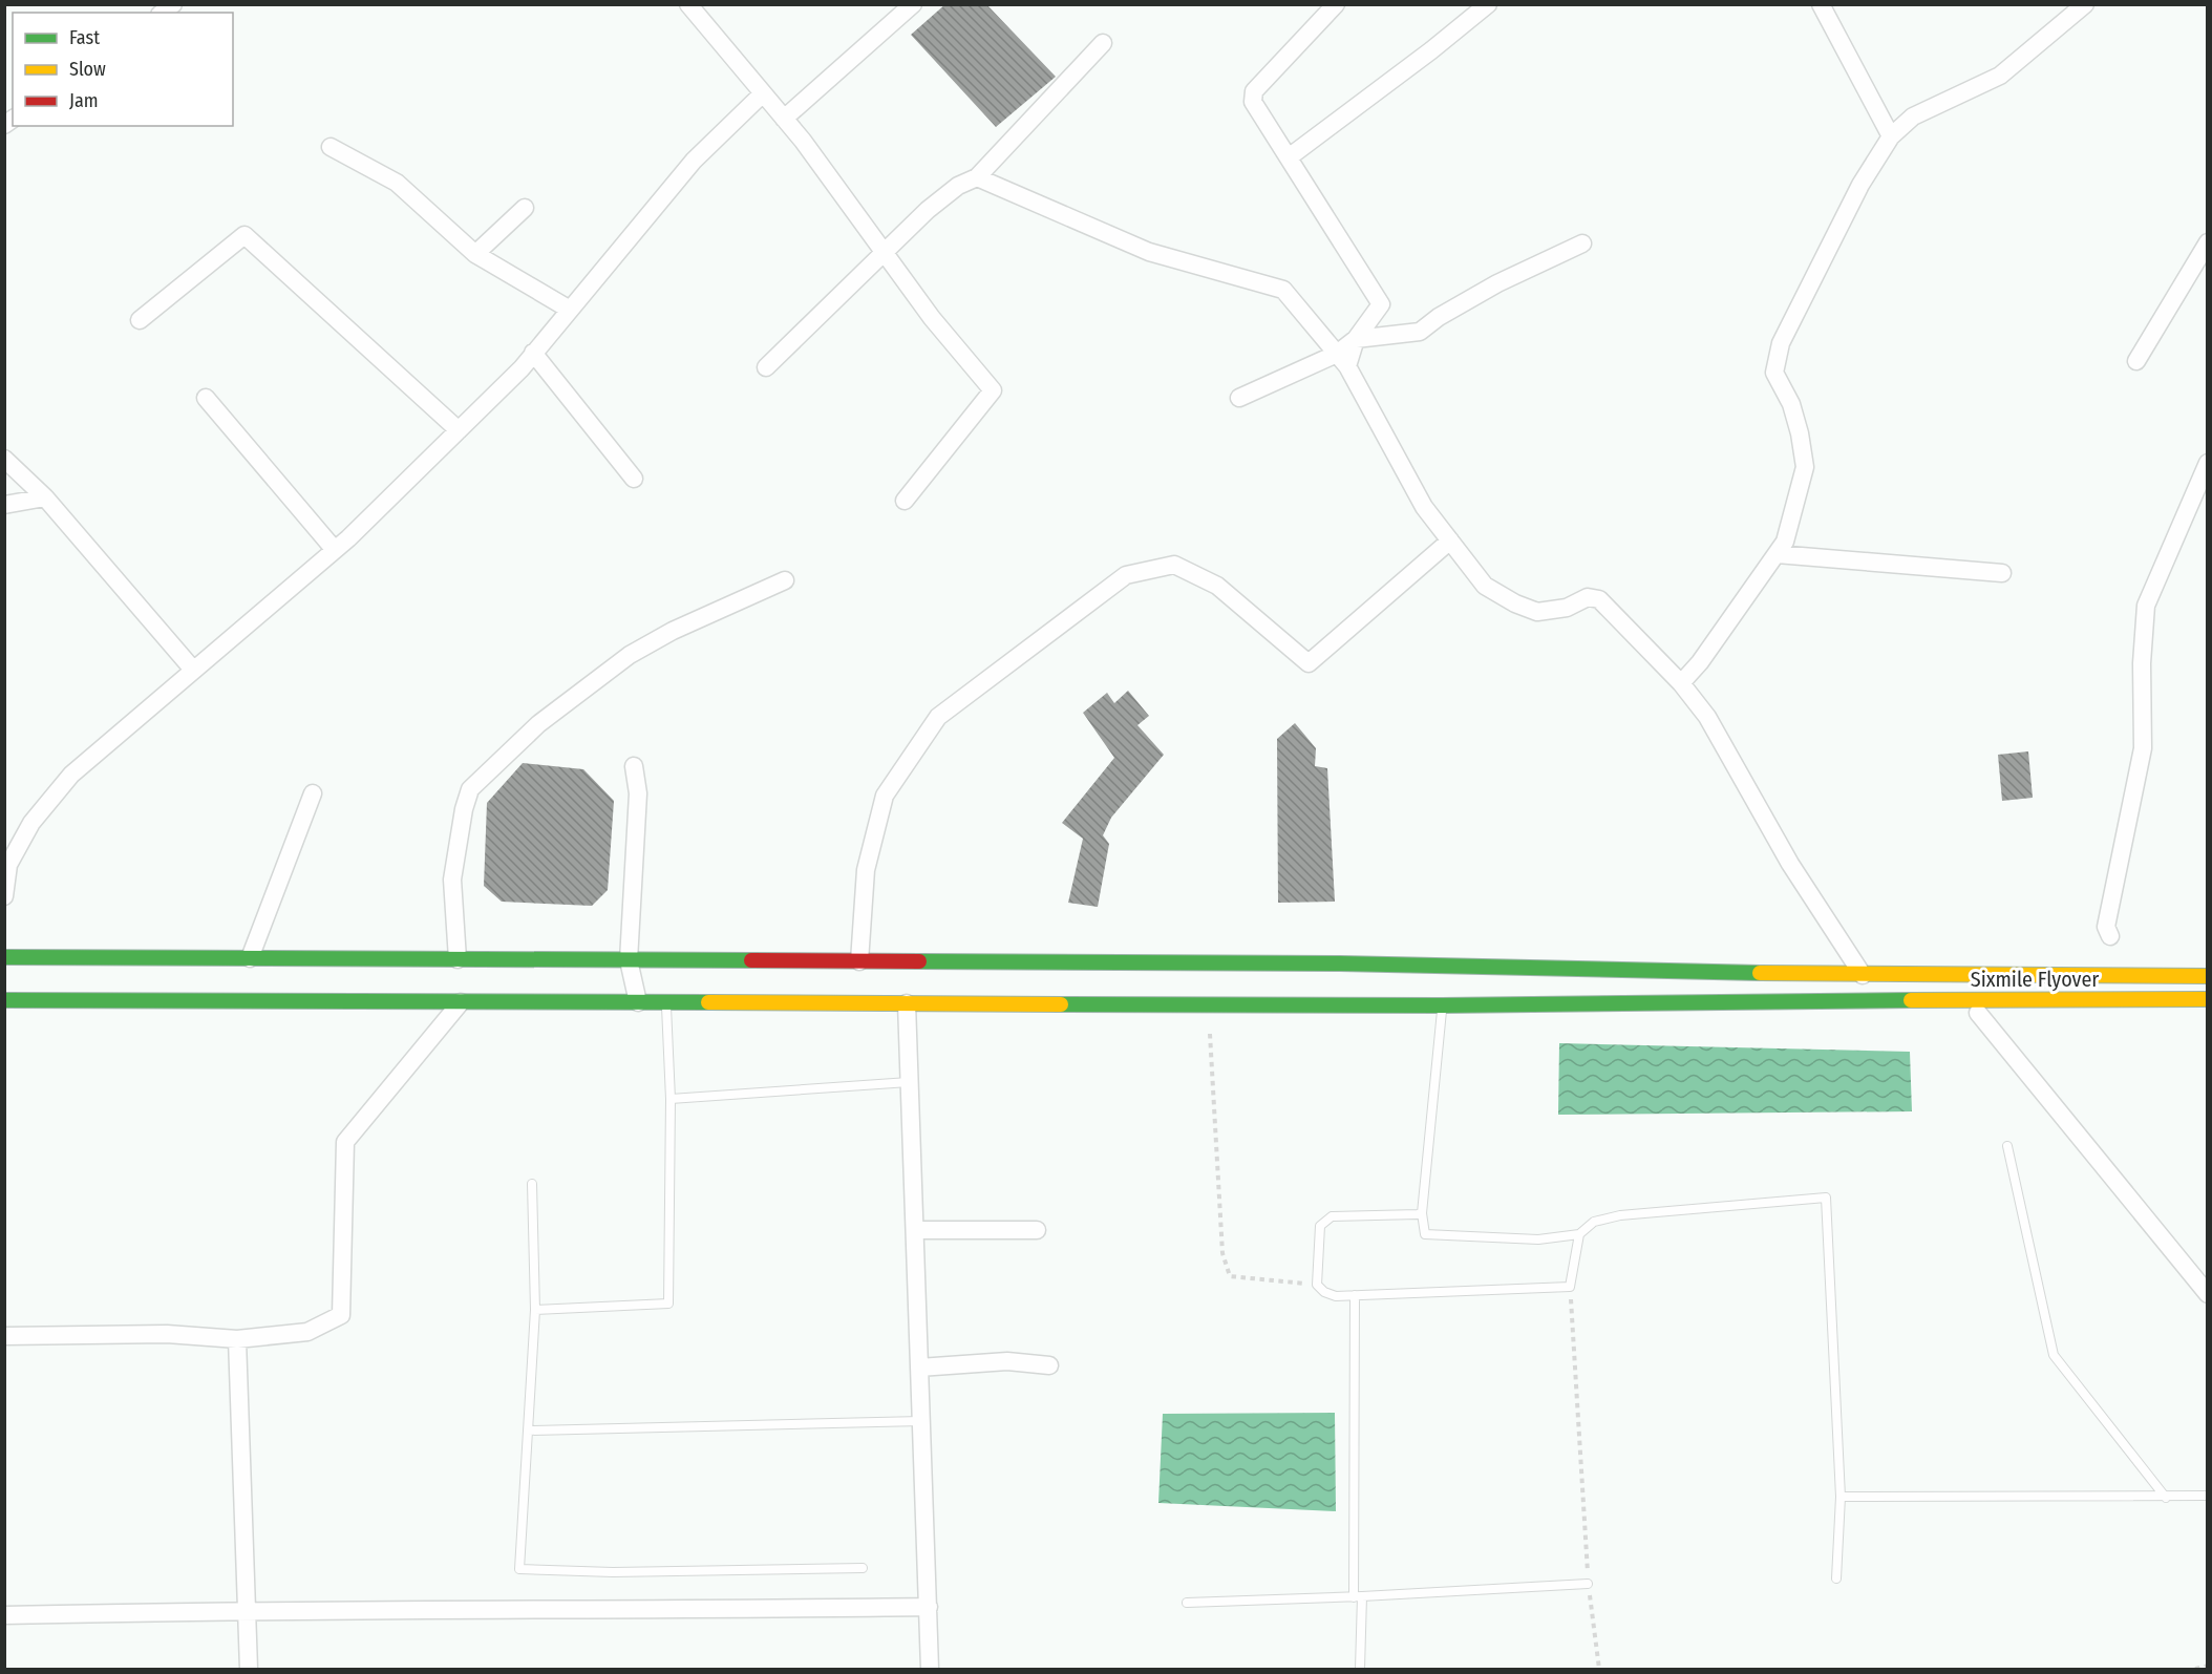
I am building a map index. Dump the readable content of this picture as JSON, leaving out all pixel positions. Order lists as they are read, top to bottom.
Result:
{
  "streets": {
    "main road": ["Sixmile Flyover"]
  },
  "legend": ["Fast", "Slow", "Jam"]
}
